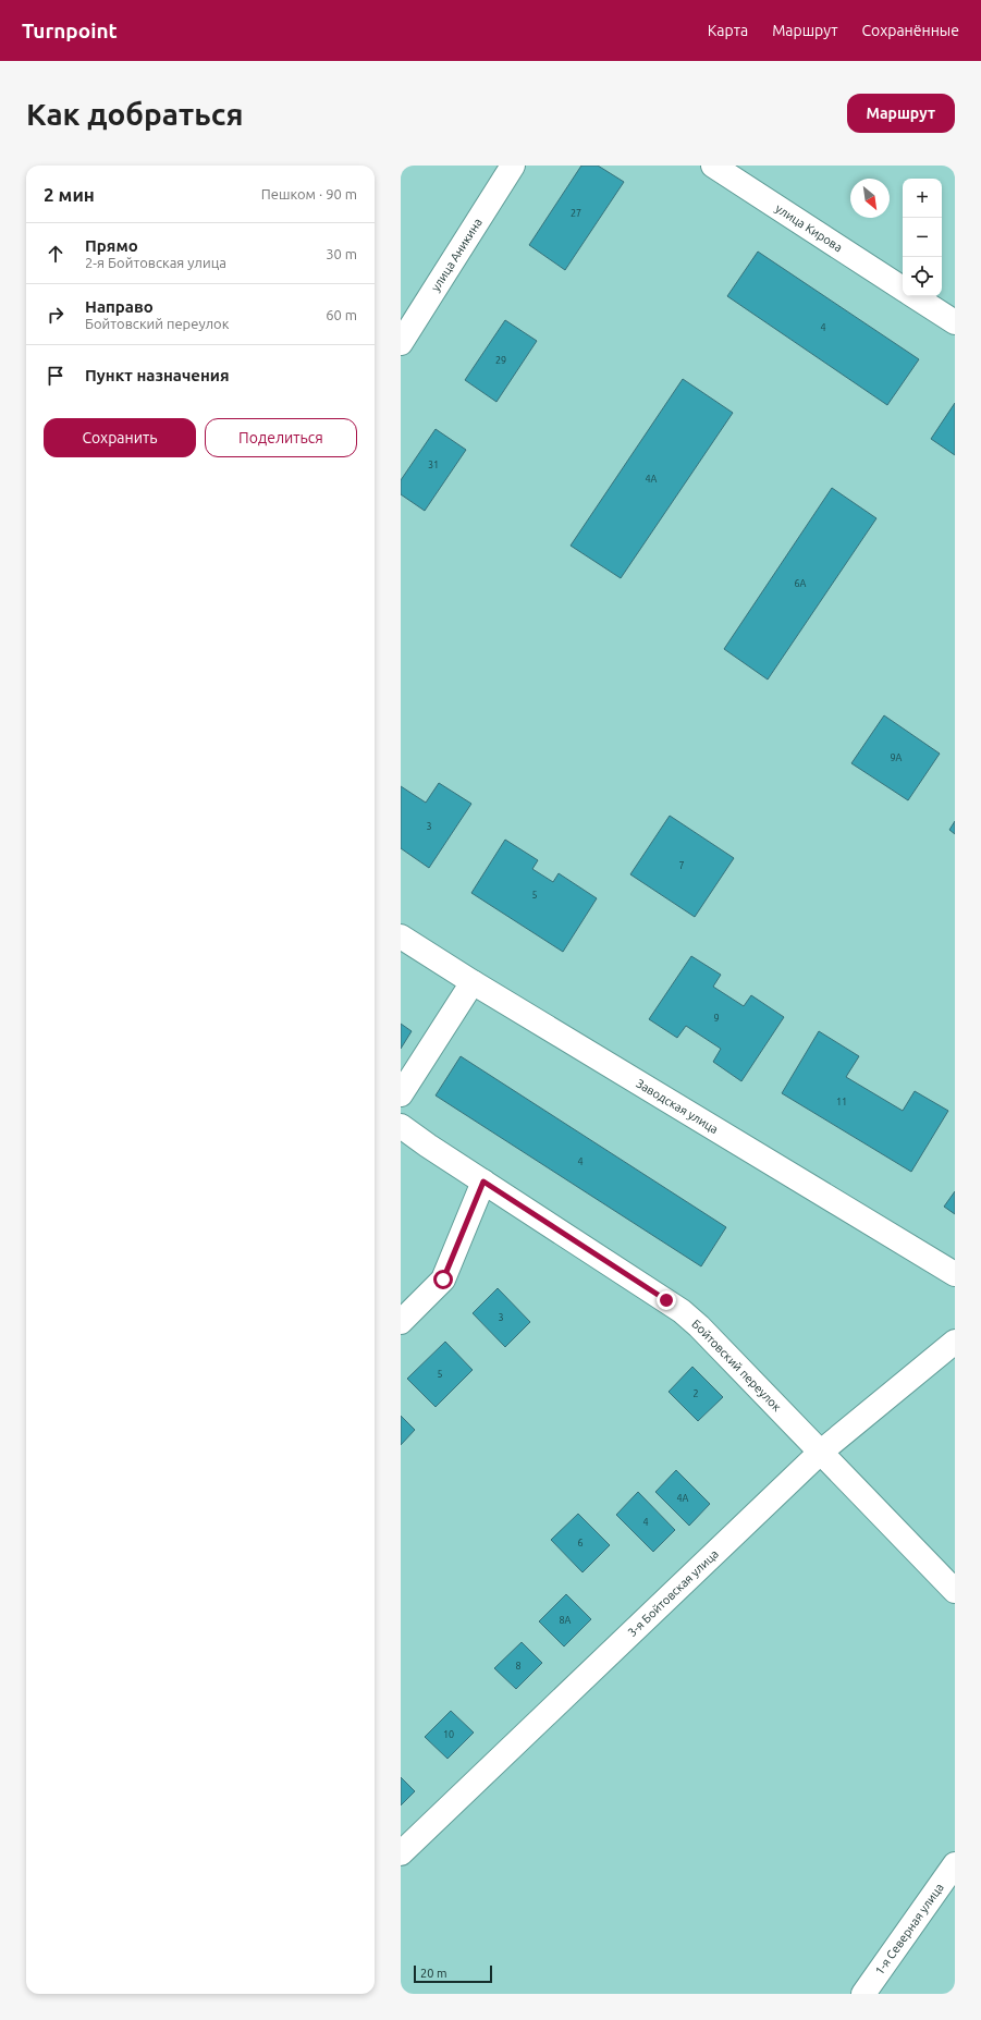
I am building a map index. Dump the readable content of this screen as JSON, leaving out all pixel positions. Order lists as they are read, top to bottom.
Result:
{
  "streets": {
    "street": [
      "улица Кирова",
      "улица Аникина",
      "Заводская улица",
      "Бойтовский переулок",
      "3-я Бойтовская улица",
      "1-я Северная улица"
    ]
  },
  "crossings": [
    ["Бойтовский переулок", "3-я Бойтовская улица"]
  ],
  "house_numbers": [
    "27",
    "4",
    "29",
    "31",
    "4А",
    "6А",
    "9А",
    "3",
    "7",
    "5",
    "9",
    "11",
    "4",
    "3",
    "5",
    "2",
    "4А",
    "4",
    "6",
    "8А",
    "8",
    "10"
  ],
  "scale_bar": "20 m",
  "north": "bottom right",
  "page": {
    "header": "Turnpoint",
    "nav": ["Карта", "Маршрут", "Сохранённые"],
    "buttons": [
      "Маршрут",
      ["Сохранить", "Поделиться"]
    ],
    "title": "Как добраться",
    "heading": ["2 мин", "Пешком · 90 m"],
    "map_buttons": ["+", "−"],
    "list": [
      ["Прямо", "2-я Бойтовская улица", "30 m"],
      ["Направо", "Бойтовский переулок", "60 m"],
      "Пункт назначения"
    ],
    "scale": "20 m"
  }
}
